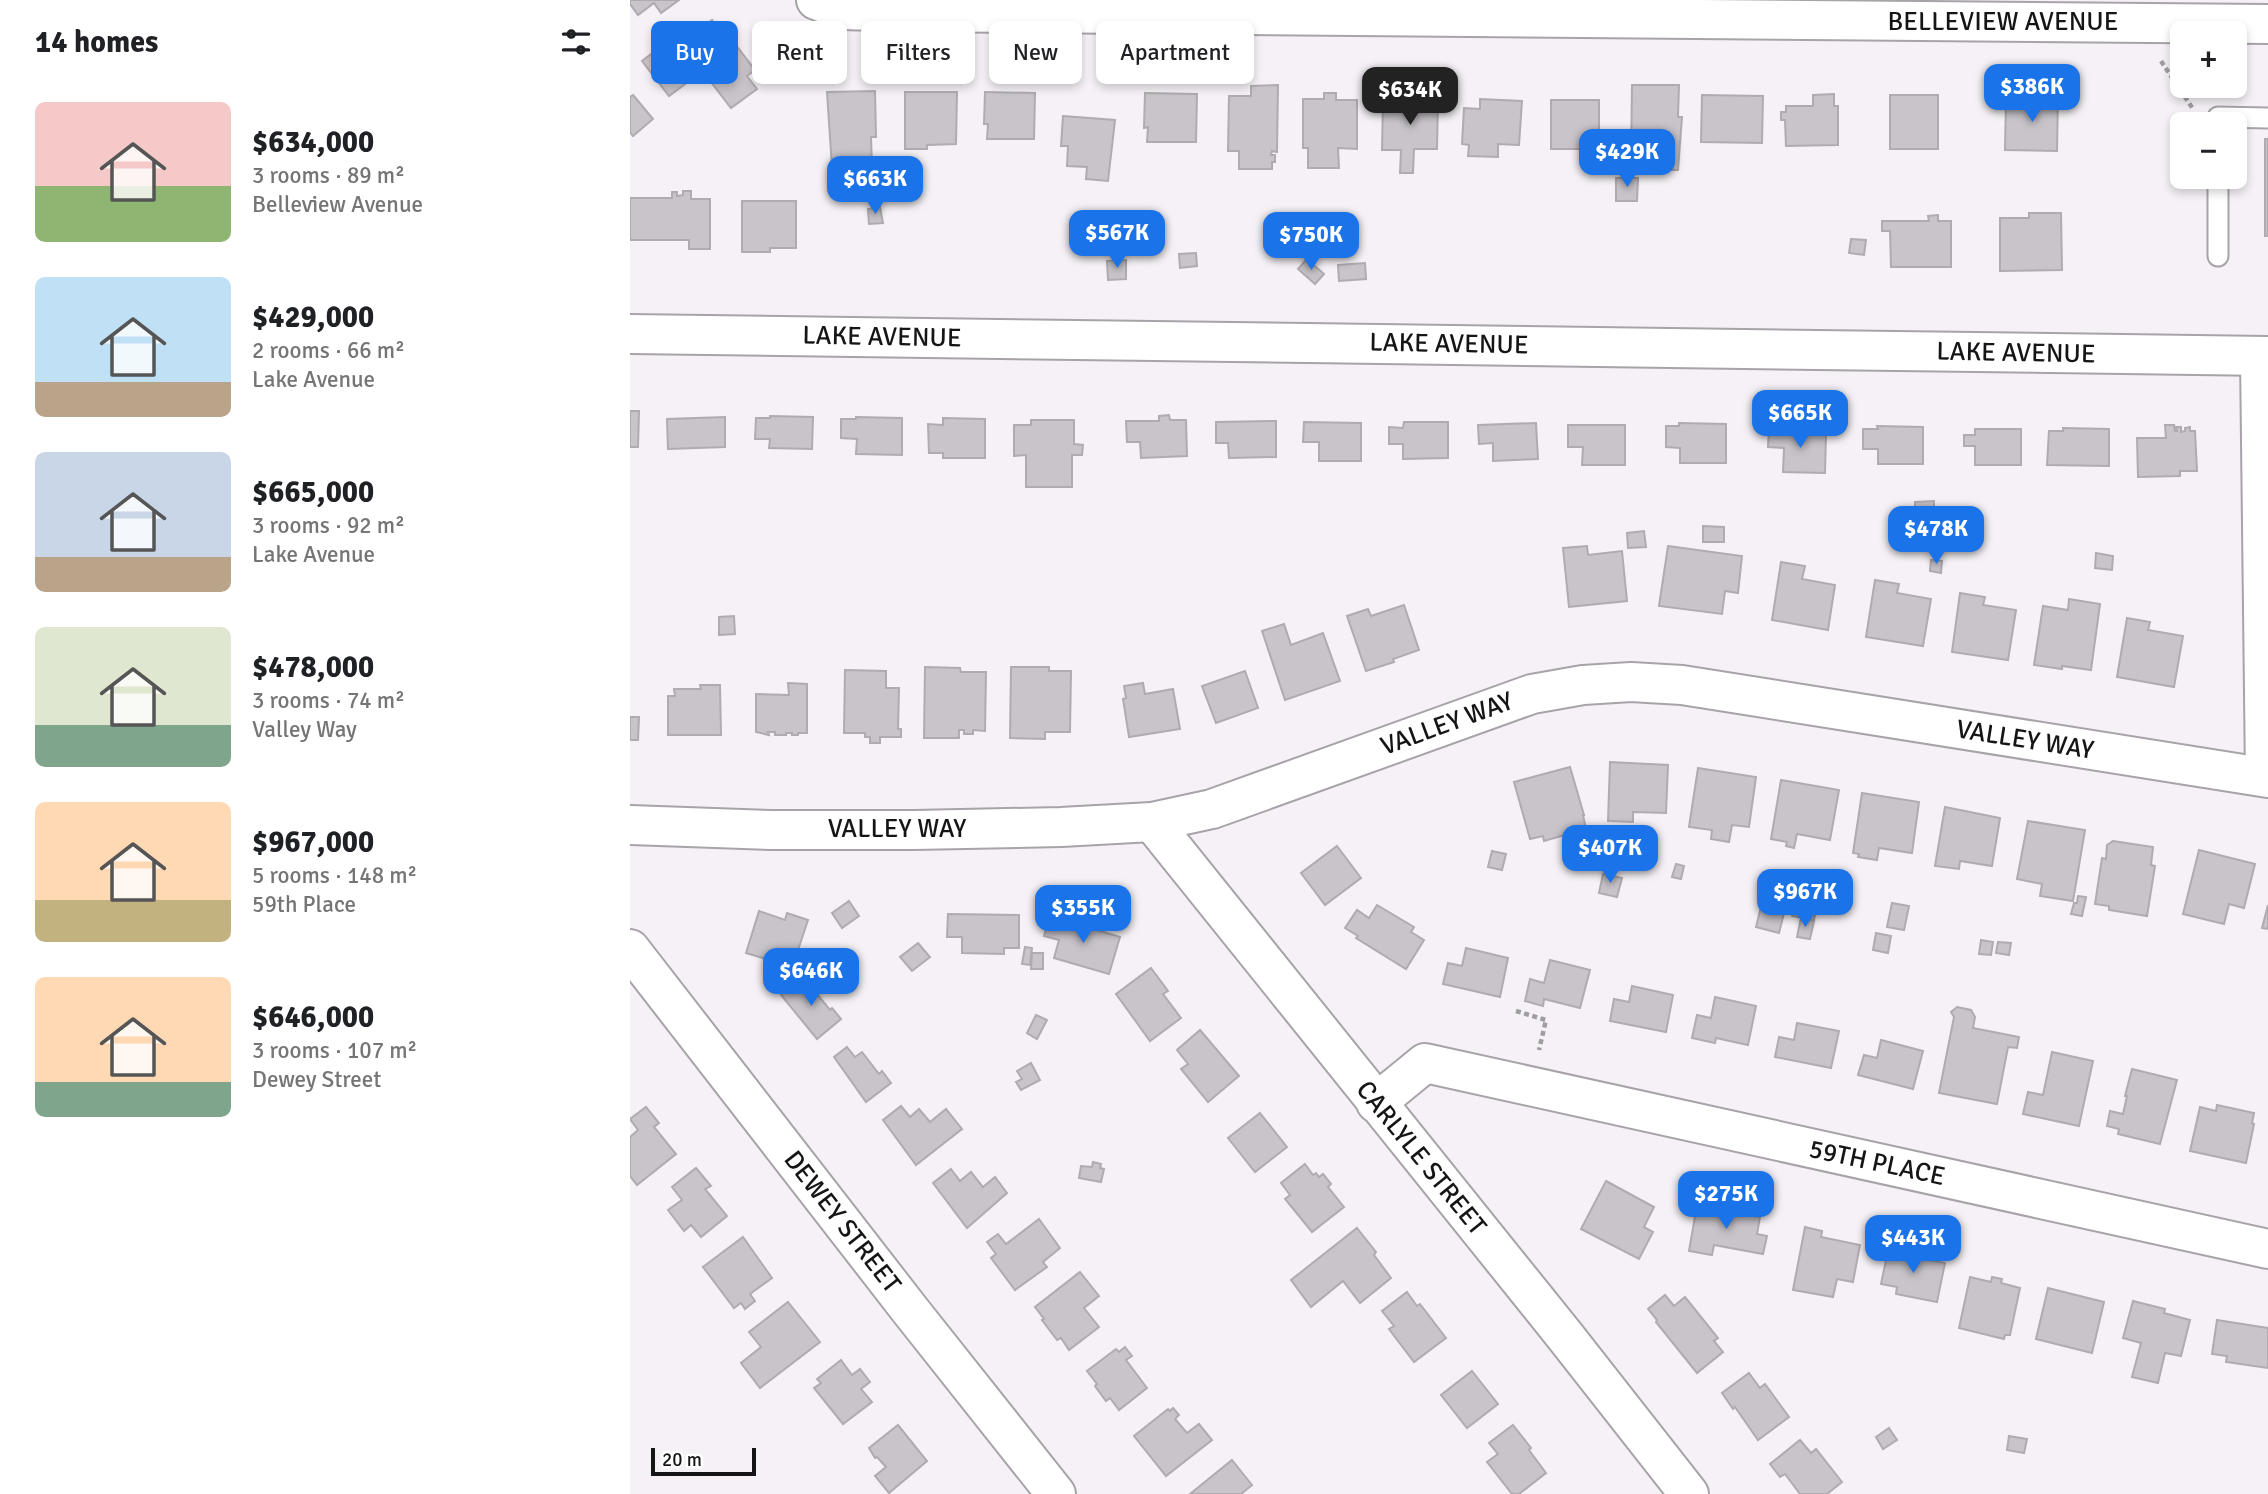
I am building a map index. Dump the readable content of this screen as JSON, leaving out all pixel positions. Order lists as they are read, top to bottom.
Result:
{
  "streets": {
    "street": [
      "BELLEVIEW AVENUE",
      "LAKE AVENUE",
      "VALLEY WAY",
      "CARLYLE STREET",
      "59TH PLACE",
      "DEWEY STREET"
    ]
  },
  "crossings": [
    ["VALLEY WAY", "CARLYLE STREET"],
    ["CARLYLE STREET", "59TH PLACE"]
  ],
  "scale_bar": "20 m",
  "page": {
    "heading": "14 homes",
    "map_buttons": ["+", "−"],
    "chip": [
      "Buy",
      "Rent",
      "Filters",
      "New",
      "Apartment"
    ],
    "price": [
      "$386K",
      "$634K",
      "$429K",
      "$663K",
      "$567K",
      "$750K",
      "$665K",
      "$478K",
      "$407K",
      "$967K",
      "$355K",
      "$646K",
      "$275K",
      "$443K"
    ],
    "list": [
      {
        "name": "$634,000",
        "note": "3 rooms · 89 m² · Belleview Avenue"
      },
      {
        "name": "$429,000",
        "note": "2 rooms · 66 m² · Lake Avenue"
      },
      {
        "name": "$665,000",
        "note": "3 rooms · 92 m² · Lake Avenue"
      },
      {
        "name": "$478,000",
        "note": "3 rooms · 74 m² · Valley Way"
      },
      {
        "name": "$967,000",
        "note": "5 rooms · 148 m² · 59th Place"
      },
      {
        "name": "$646,000",
        "note": "3 rooms · 107 m² · Dewey Street"
      }
    ],
    "scale": "20 m"
  }
}
